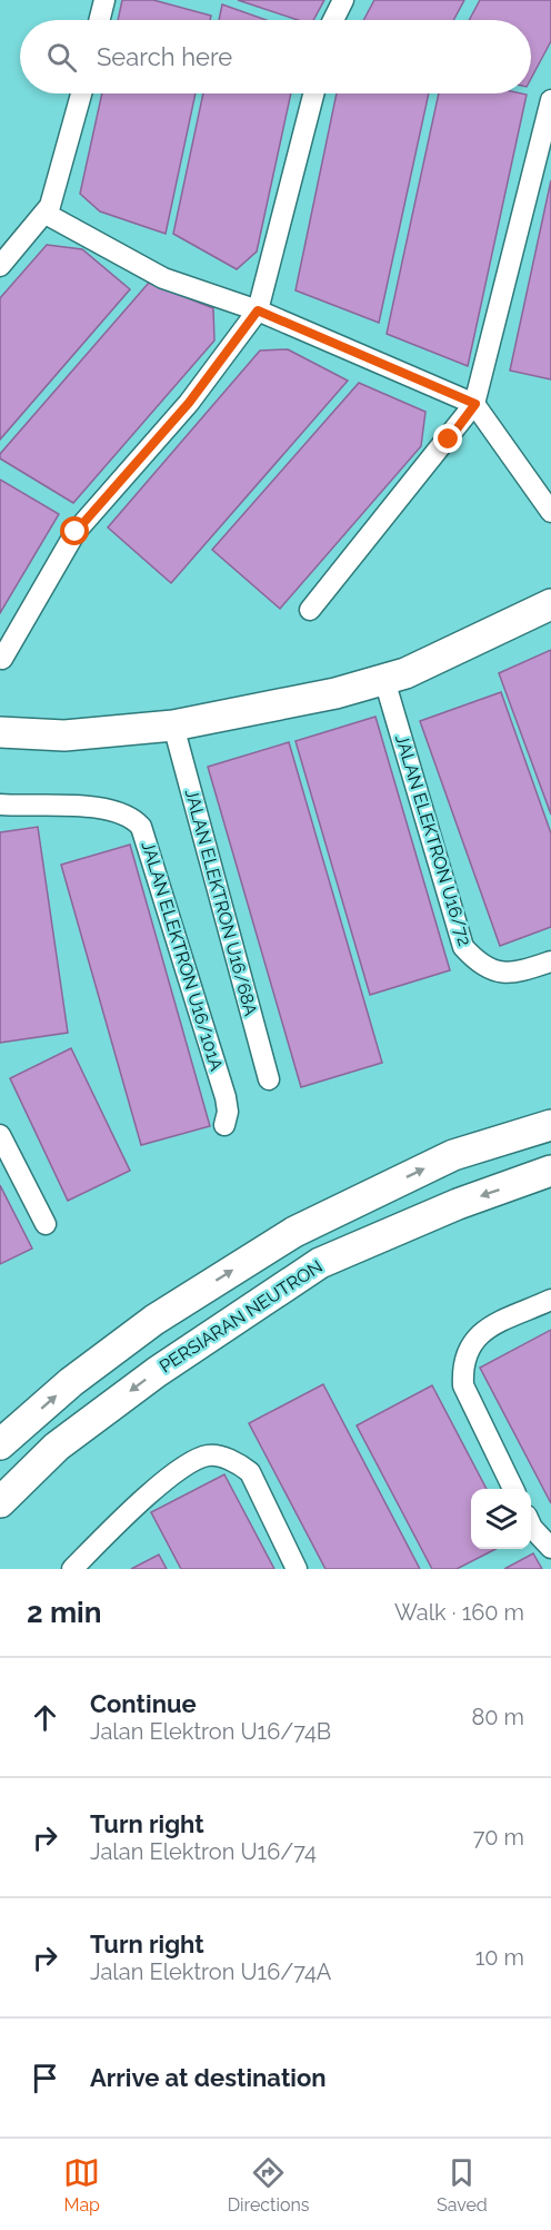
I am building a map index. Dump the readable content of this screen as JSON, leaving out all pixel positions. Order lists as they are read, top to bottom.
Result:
{
  "streets": {
    "street": [
      "JALAN ELEKTRON U16/72",
      "JALAN ELEKTRON U16/68A",
      "JALAN ELEKTRON U16/101A",
      "PERSIARAN NEUTRON"
    ]
  },
  "page": {
    "search": "Search here",
    "heading": ["2 min", "Walk · 160 m"],
    "list": [
      ["Continue", "Jalan Elektron U16/74B", "80 m"],
      ["Turn right", "Jalan Elektron U16/74", "70 m"],
      ["Turn right", "Jalan Elektron U16/74A", "10 m"],
      "Arrive at destination"
    ],
    "nav": ["Map", "Directions", "Saved"]
  }
}
